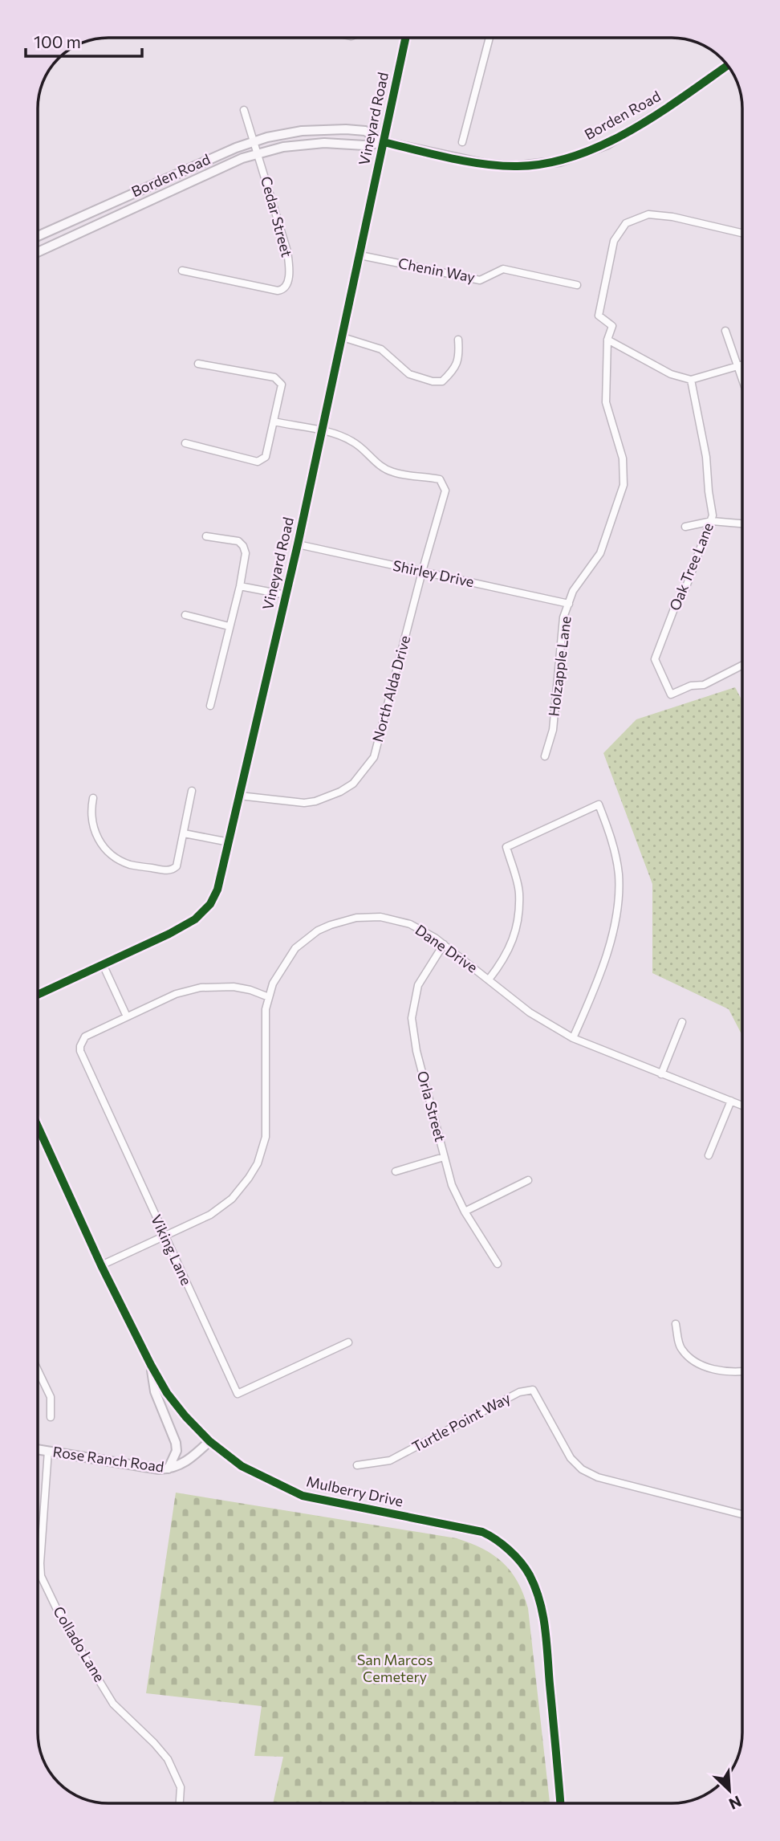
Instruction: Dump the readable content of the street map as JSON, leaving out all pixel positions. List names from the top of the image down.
{
  "streets": {
    "main road": [
      "Borden Road",
      "Vineyard Road",
      "Rose Ranch Road",
      "Mulberry Drive"
    ],
    "street": [
      "Cedar Street",
      "Chenin Way",
      "Oak Tree Lane",
      "Shirley Drive",
      "Holzapple Lane",
      "North Alda Drive",
      "Dane Drive",
      "Orla Street",
      "Viking Lane",
      "Turtle Point Way",
      "Collado Lane"
    ]
  },
  "crossings": [
    ["Borden Road", "Vineyard Road"],
    ["Borden Road", "Cedar Street"],
    ["Vineyard Road", "Chenin Way"],
    ["Vineyard Road", "Shirley Drive"],
    ["Vineyard Road", "North Alda Drive"],
    ["Shirley Drive", "Holzapple Lane"],
    ["Shirley Drive", "North Alda Drive"],
    ["Dane Drive", "Orla Street"],
    ["Dane Drive", "Viking Lane"],
    ["Dane Drive", "Mulberry Drive"],
    ["Rose Ranch Road", "Mulberry Drive"],
    ["Rose Ranch Road", "Collado Lane"]
  ],
  "parks": ["San Marcos Cemetery"],
  "scale_bar": "100 m",
  "north": "bottom right"
}
